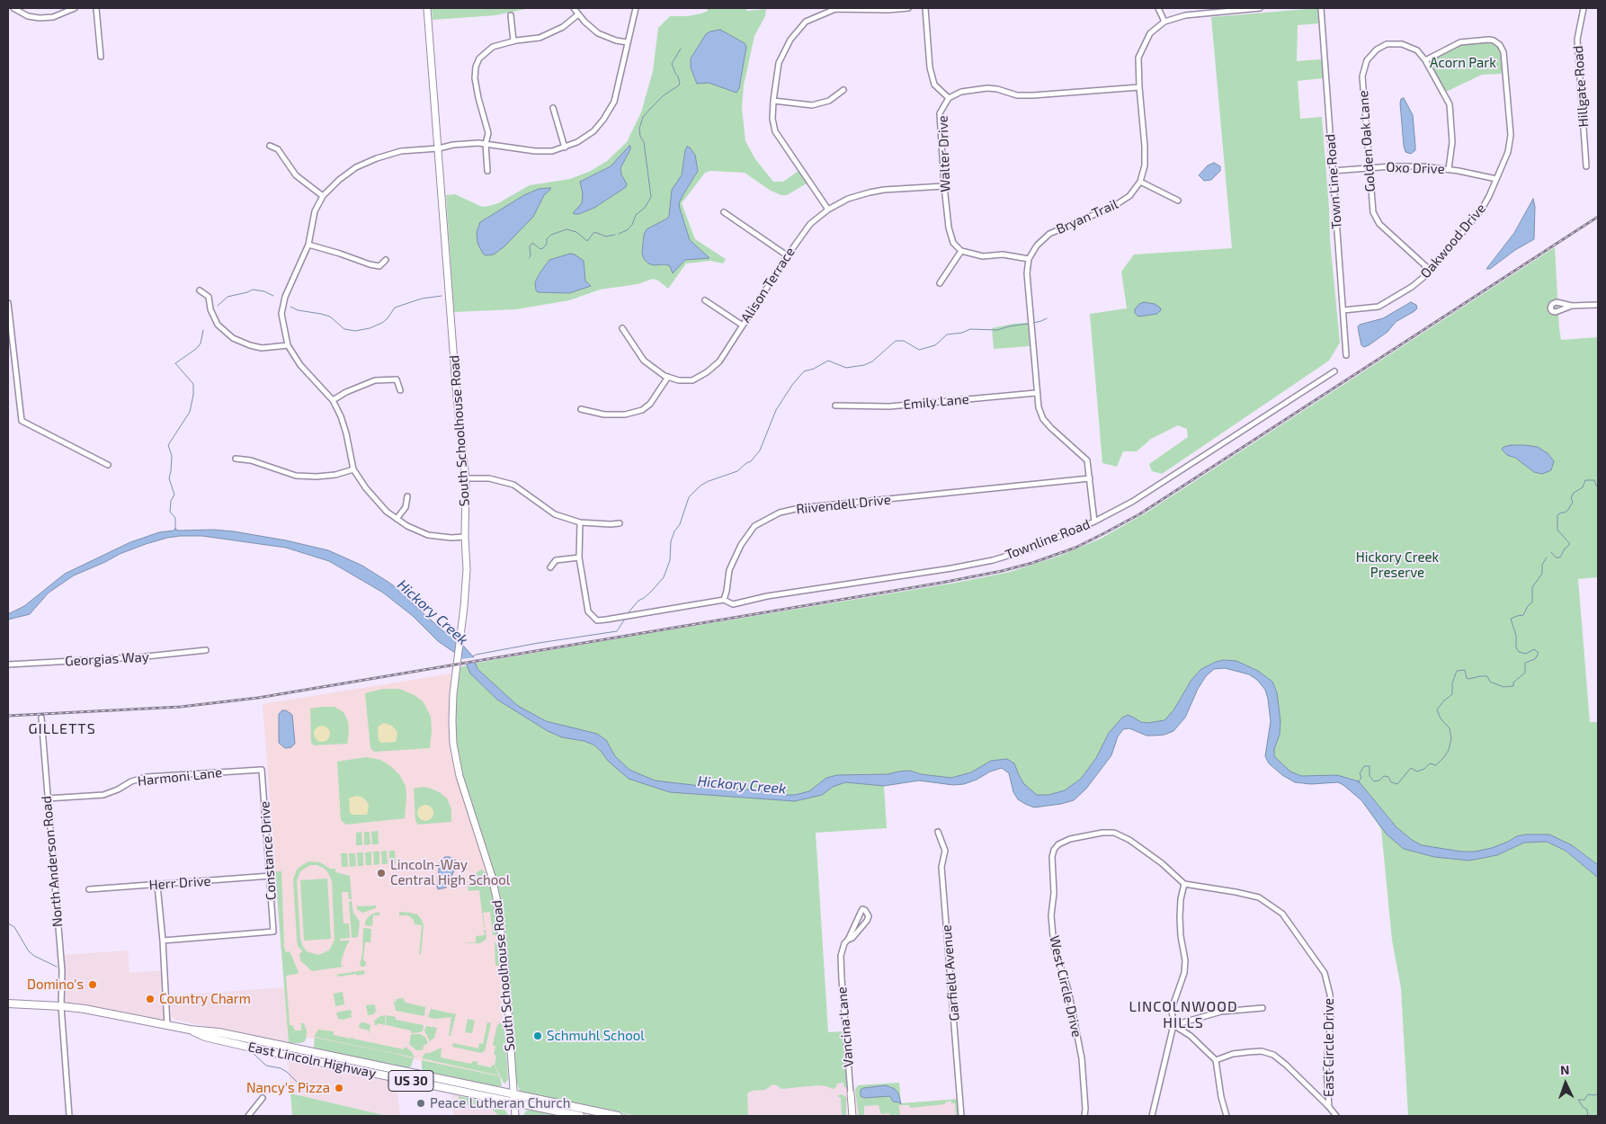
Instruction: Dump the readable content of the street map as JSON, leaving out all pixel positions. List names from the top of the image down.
{
  "streets": {
    "main road": ["East Lincoln Highway", "US 30"],
    "street": [
      "Hillgate Road",
      "Golden Oak Lane",
      "Walter Drive",
      "Oxo Drive",
      "Town Line Road",
      "Bryan Trail",
      "Oakwood Drive",
      "Alison Terrace",
      "Emily Lane",
      "South Schoolhouse Road",
      "Riivendell Drive",
      "Townline Road",
      "Georgias Way",
      "Harmoni Lane",
      "Constance Drive",
      "North Anderson Road",
      "Herr Drive",
      "Garfield Avenue",
      "West Circle Drive",
      "Vancina Lane",
      "East Circle Drive"
    ]
  },
  "crossings": [
    ["Golden Oak Lane", "Oxo Drive"],
    ["Golden Oak Lane", "Oakwood Drive"],
    ["Walter Drive", "Bryan Trail"],
    ["Walter Drive", "Alison Terrace"],
    ["Oxo Drive", "Town Line Road"],
    ["Oxo Drive", "Oakwood Drive"],
    ["Town Line Road", "Oakwood Drive"],
    ["South Schoolhouse Road", "East Lincoln Highway"],
    ["South Schoolhouse Road", "US 30"],
    ["Riivendell Drive", "Townline Road"],
    ["Harmoni Lane", "Constance Drive"],
    ["Harmoni Lane", "North Anderson Road"],
    ["Constance Drive", "Herr Drive"],
    ["North Anderson Road", "East Lincoln Highway"],
    ["West Circle Drive", "East Circle Drive"],
    ["East Lincoln Highway", "US 30"]
  ],
  "districts": ["GILLETTS", "LINCOLNWOOD HILLS"],
  "water": ["Hickory Creek"],
  "parks": ["Acorn Park", "Hickory Creek Preserve"],
  "places": [
    "Lincoln-Way Central High School",
    "Domino's",
    "Country Charm",
    "Schmuhl School",
    "Nancy's Pizza",
    "Peace Lutheran Church"
  ],
  "north": "top"
}
